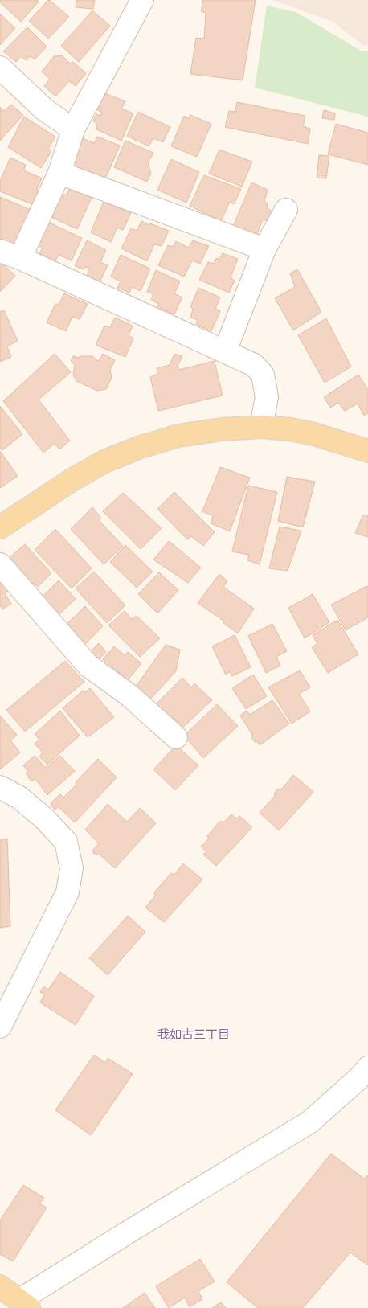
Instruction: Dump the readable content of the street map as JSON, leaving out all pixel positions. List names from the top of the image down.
{
  "districts": ["我如古三丁目"]
}
